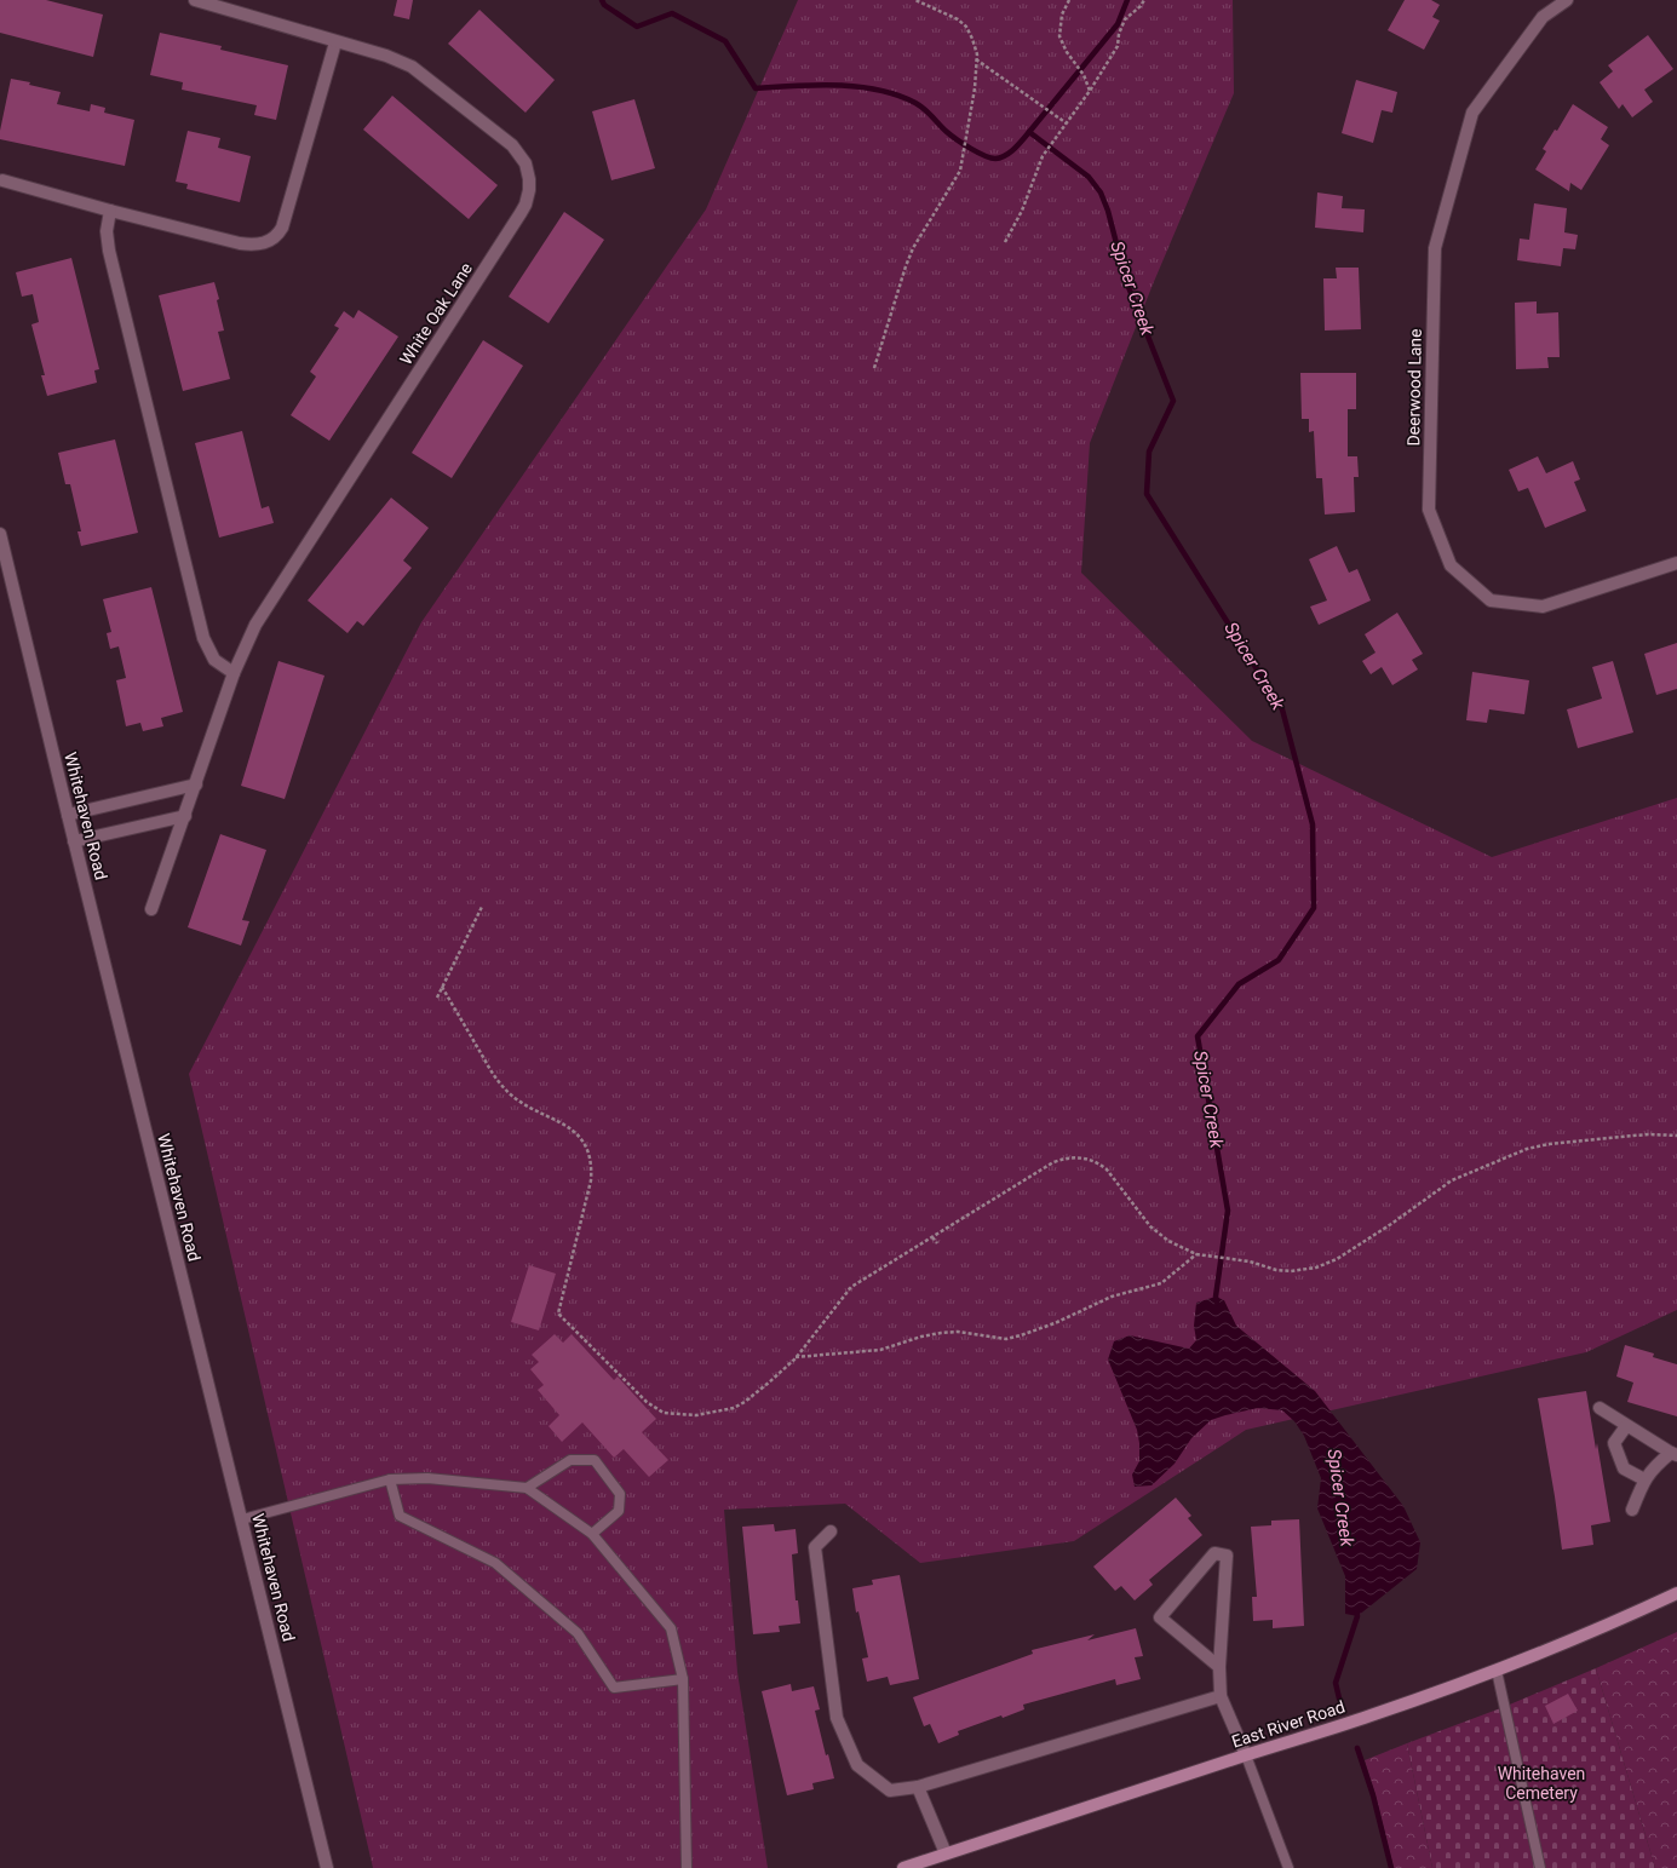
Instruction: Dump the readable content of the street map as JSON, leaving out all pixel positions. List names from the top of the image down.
{
  "streets": {
    "main road": ["East River Road"],
    "street": ["White Oak Lane", "Deerwood Lane", "Whitehaven Road"]
  },
  "water": ["Spicer Creek"],
  "parks": ["Whitehaven Cemetery"]
}
